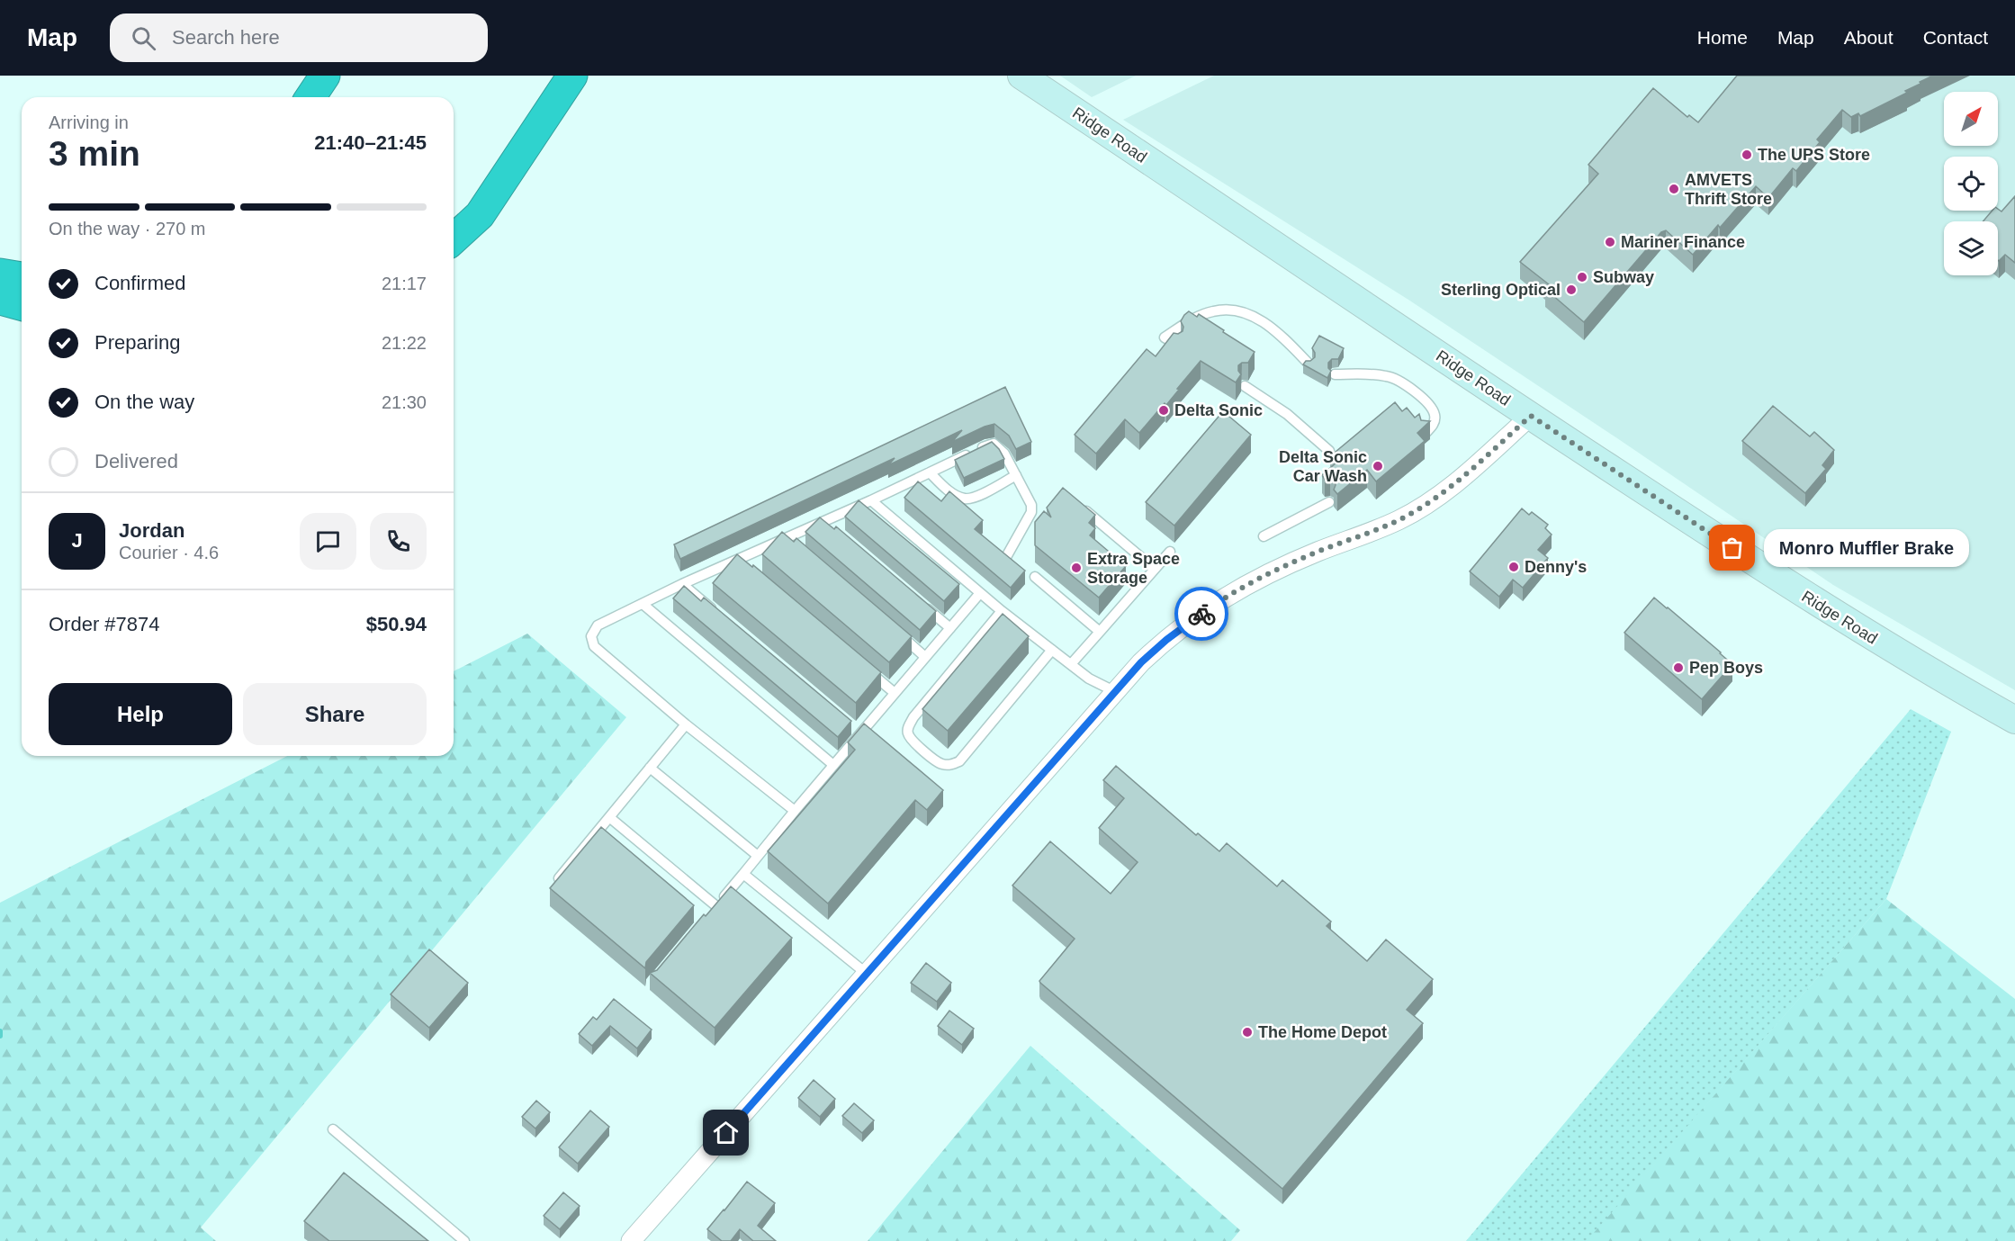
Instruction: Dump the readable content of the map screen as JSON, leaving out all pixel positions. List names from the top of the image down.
{
  "streets": {
    "street": ["Ridge Road"]
  },
  "places": [
    "The UPS Store",
    "AMVETS Thrift Store",
    "Mariner Finance",
    "Subway",
    "Sterling Optical",
    "Delta Sonic",
    "Delta Sonic Car Wash",
    "Monro Muffler Brake",
    "Denny's",
    "Extra Space Storage",
    "Pep Boys",
    "The Home Depot"
  ],
  "north": "top right",
  "page": {
    "header": "Map",
    "search": "Search here",
    "nav": [
      "Home",
      "Map",
      "About",
      "Contact"
    ],
    "heading": ["3 min", "Arriving in", "21:40–21:45"],
    "panel": [
      "Jordan",
      "Courier · 4.6",
      "Order #7874",
      "$50.94"
    ],
    "bar": "On the way · 270 m",
    "list": [
      ["Confirmed", "21:17"],
      ["Preparing", "21:22"],
      ["On the way", "21:30"],
      "Delivered"
    ],
    "round": "J",
    "bubble": "Monro Muffler Brake",
    "buttons": ["Help", "Share"]
  }
}
